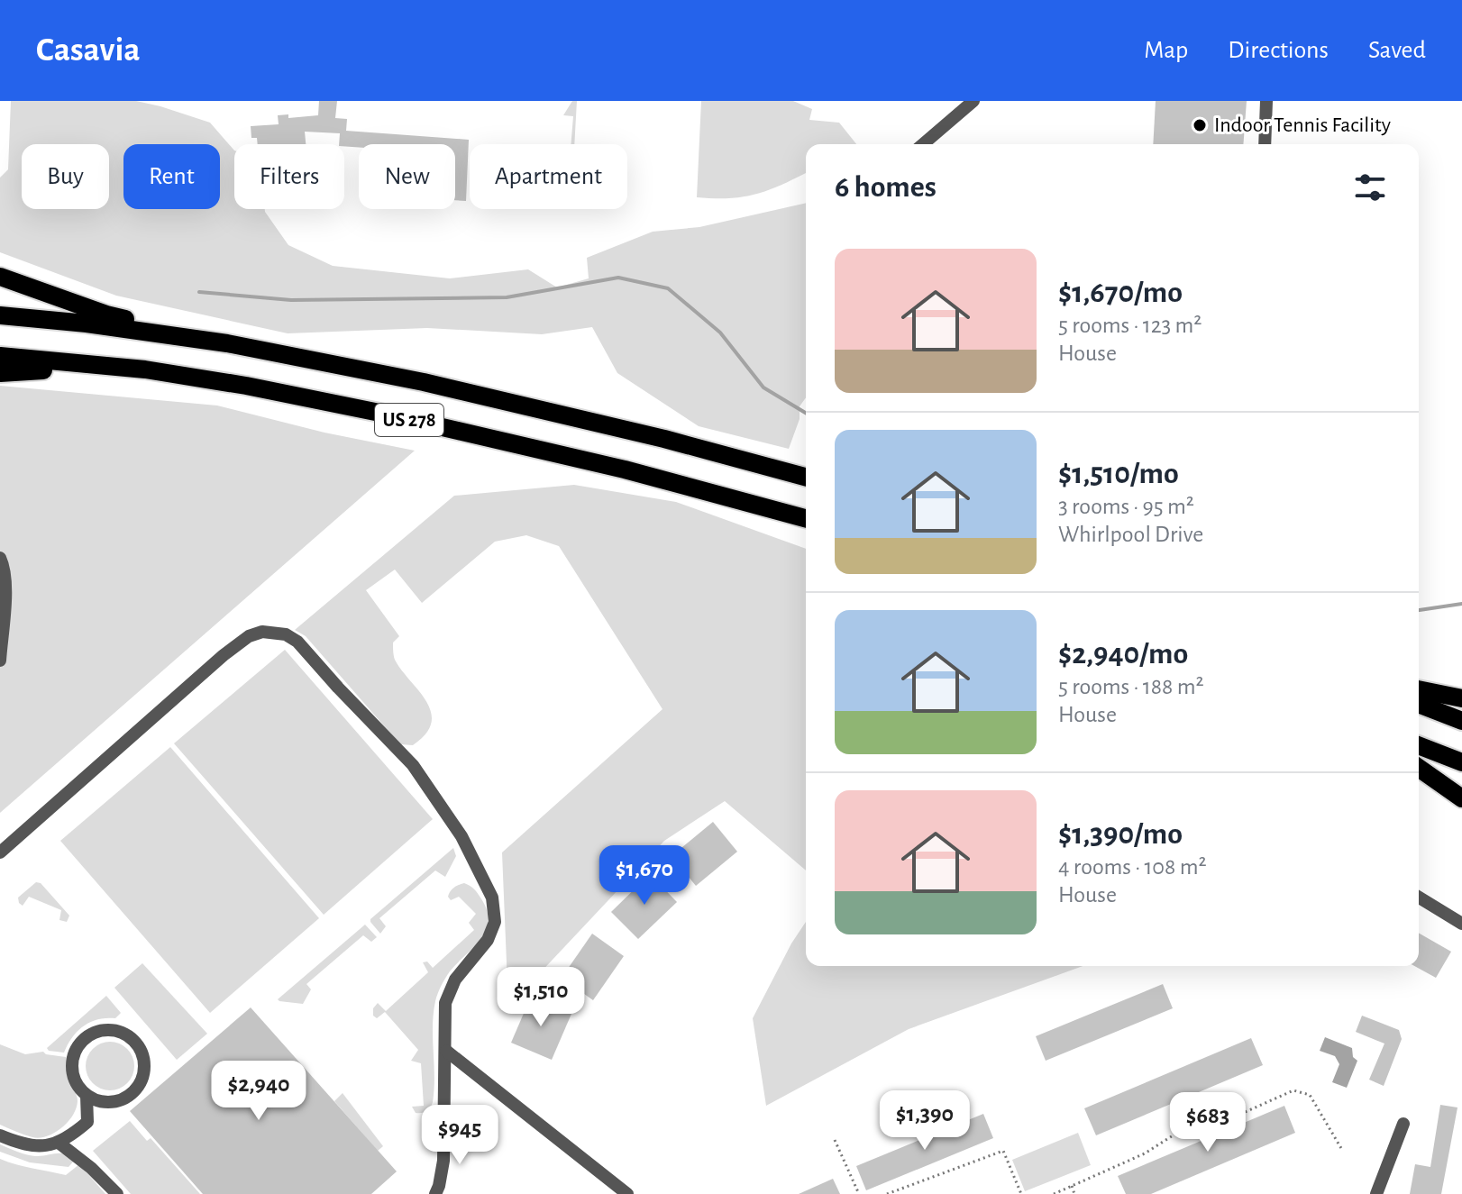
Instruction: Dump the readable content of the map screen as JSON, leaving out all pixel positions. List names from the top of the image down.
{
  "streets": {
    "highway": ["US 278"]
  },
  "places": ["Indoor Tennis Facility"],
  "page": {
    "header": "Casavia",
    "nav": ["Map", "Directions", "Saved"],
    "chip": [
      "Buy",
      "Rent",
      "Filters",
      "New",
      "Apartment"
    ],
    "heading": "6 homes",
    "list": [
      {
        "name": "$1,670/mo",
        "note": "5 rooms · 123 m² · House"
      },
      {
        "name": "$1,510/mo",
        "note": "3 rooms · 95 m² · Whirlpool Drive"
      },
      {
        "name": "$2,940/mo",
        "note": "5 rooms · 188 m² · House"
      },
      {
        "name": "$1,390/mo",
        "note": "4 rooms · 108 m² · House"
      }
    ],
    "price": [
      "$1,670",
      "$1,510",
      "$2,940",
      "$1,390",
      "$683",
      "$945"
    ]
  }
}
